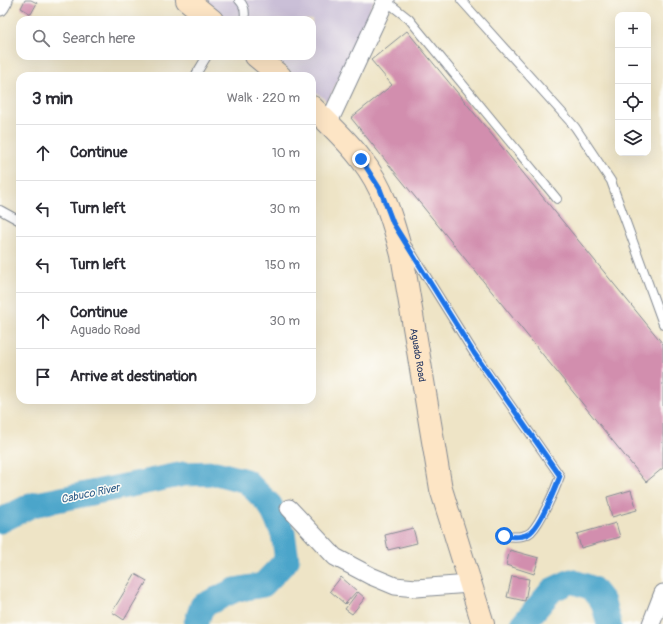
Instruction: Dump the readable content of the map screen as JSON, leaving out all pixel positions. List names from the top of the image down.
{
  "streets": {
    "street": ["Aguado Road"]
  },
  "water": ["Cabuco River"],
  "page": {
    "map_buttons": ["+", "−"],
    "search": "Search here",
    "heading": ["3 min", "Walk · 220 m"],
    "list": [
      ["Continue", "10 m"],
      ["Turn left", "30 m"],
      ["Turn left", "150 m"],
      ["Continue", "Aguado Road", "30 m"],
      "Arrive at destination"
    ]
  }
}
